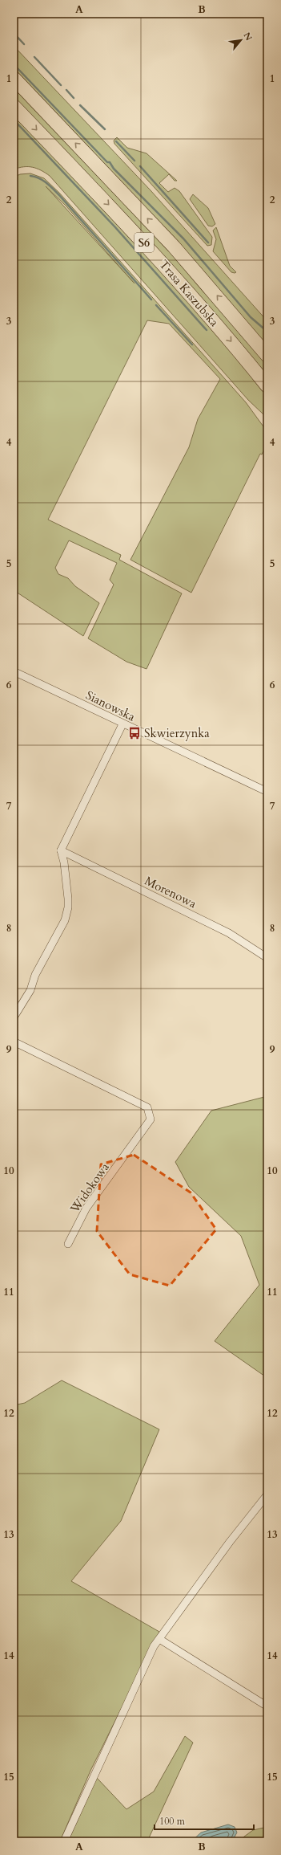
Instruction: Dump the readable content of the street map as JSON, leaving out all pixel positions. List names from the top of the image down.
{
  "streets": {
    "highway": ["S6", "Trasa Kaszubska"],
    "street": ["Sianowska", "Morenowa", "Widokowa"]
  },
  "places": {
    "bus stop": ["Skwierzynka"]
  },
  "scale_bar": "100 m",
  "north": "top right",
  "grid": {
    "columns": ["A", "B"],
    "rows": [
      "1",
      "2",
      "3",
      "4",
      "5",
      "6",
      "7",
      "8",
      "9",
      "10",
      "11",
      "12",
      "13",
      "14",
      "15"
    ]
  }
}
